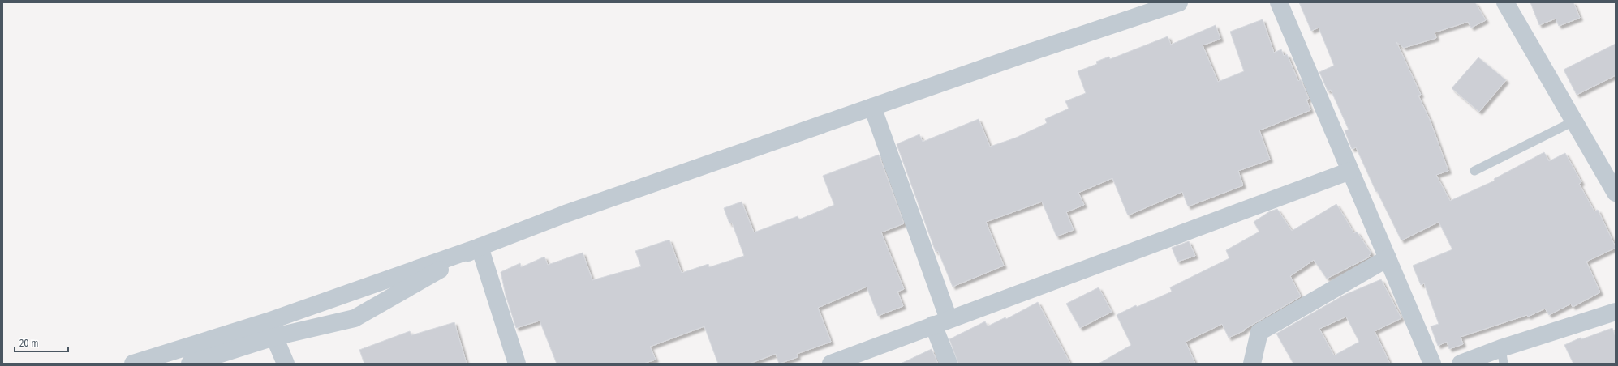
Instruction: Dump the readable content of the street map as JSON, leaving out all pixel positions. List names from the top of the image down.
{
  "scale_bar": "20 m"
}
